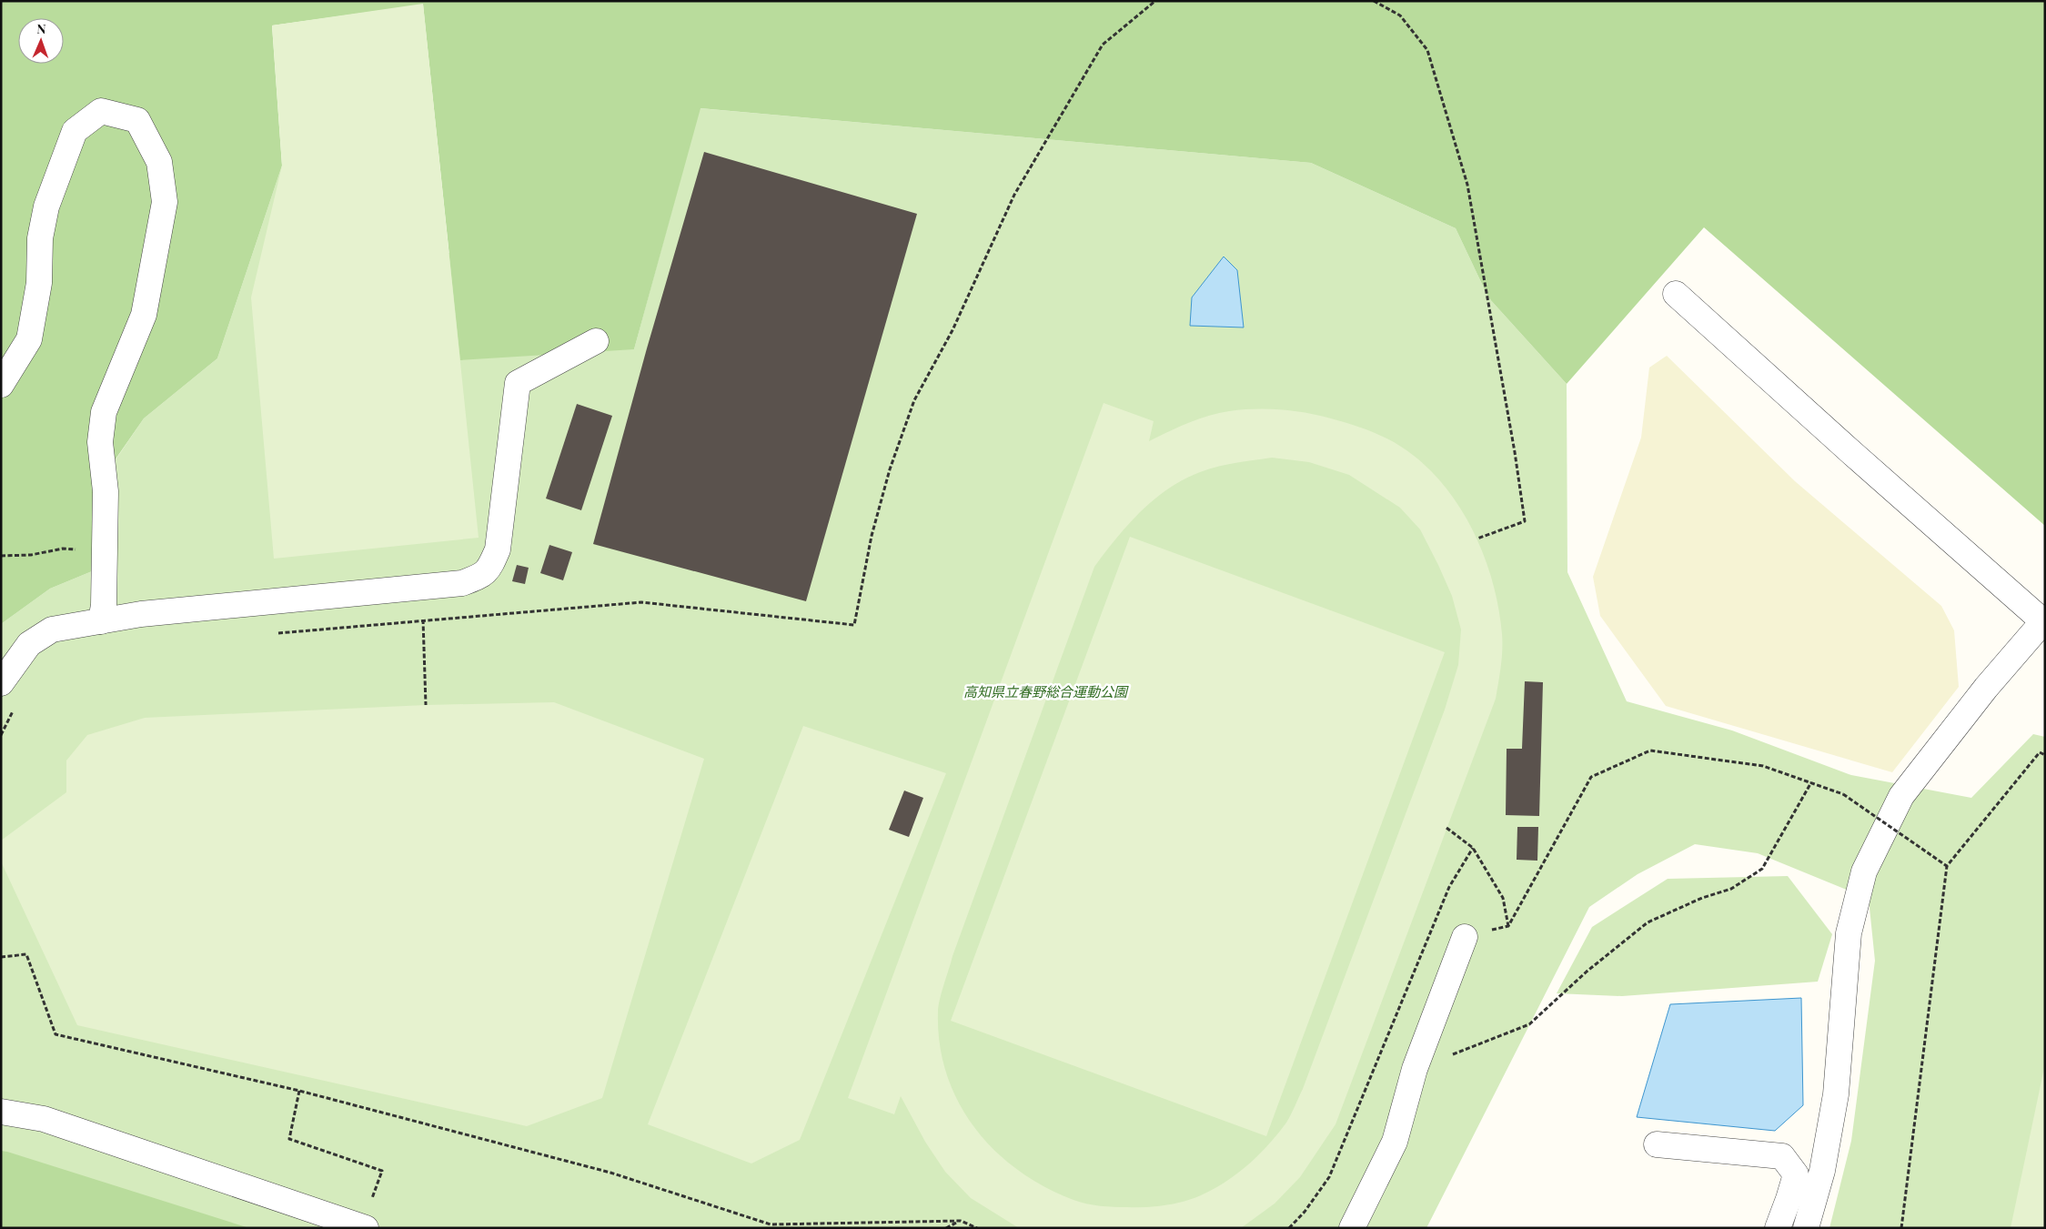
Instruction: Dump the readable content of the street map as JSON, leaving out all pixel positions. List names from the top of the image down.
{
  "parks": ["高知県立春野総合運動公園"],
  "north": "top"
}
